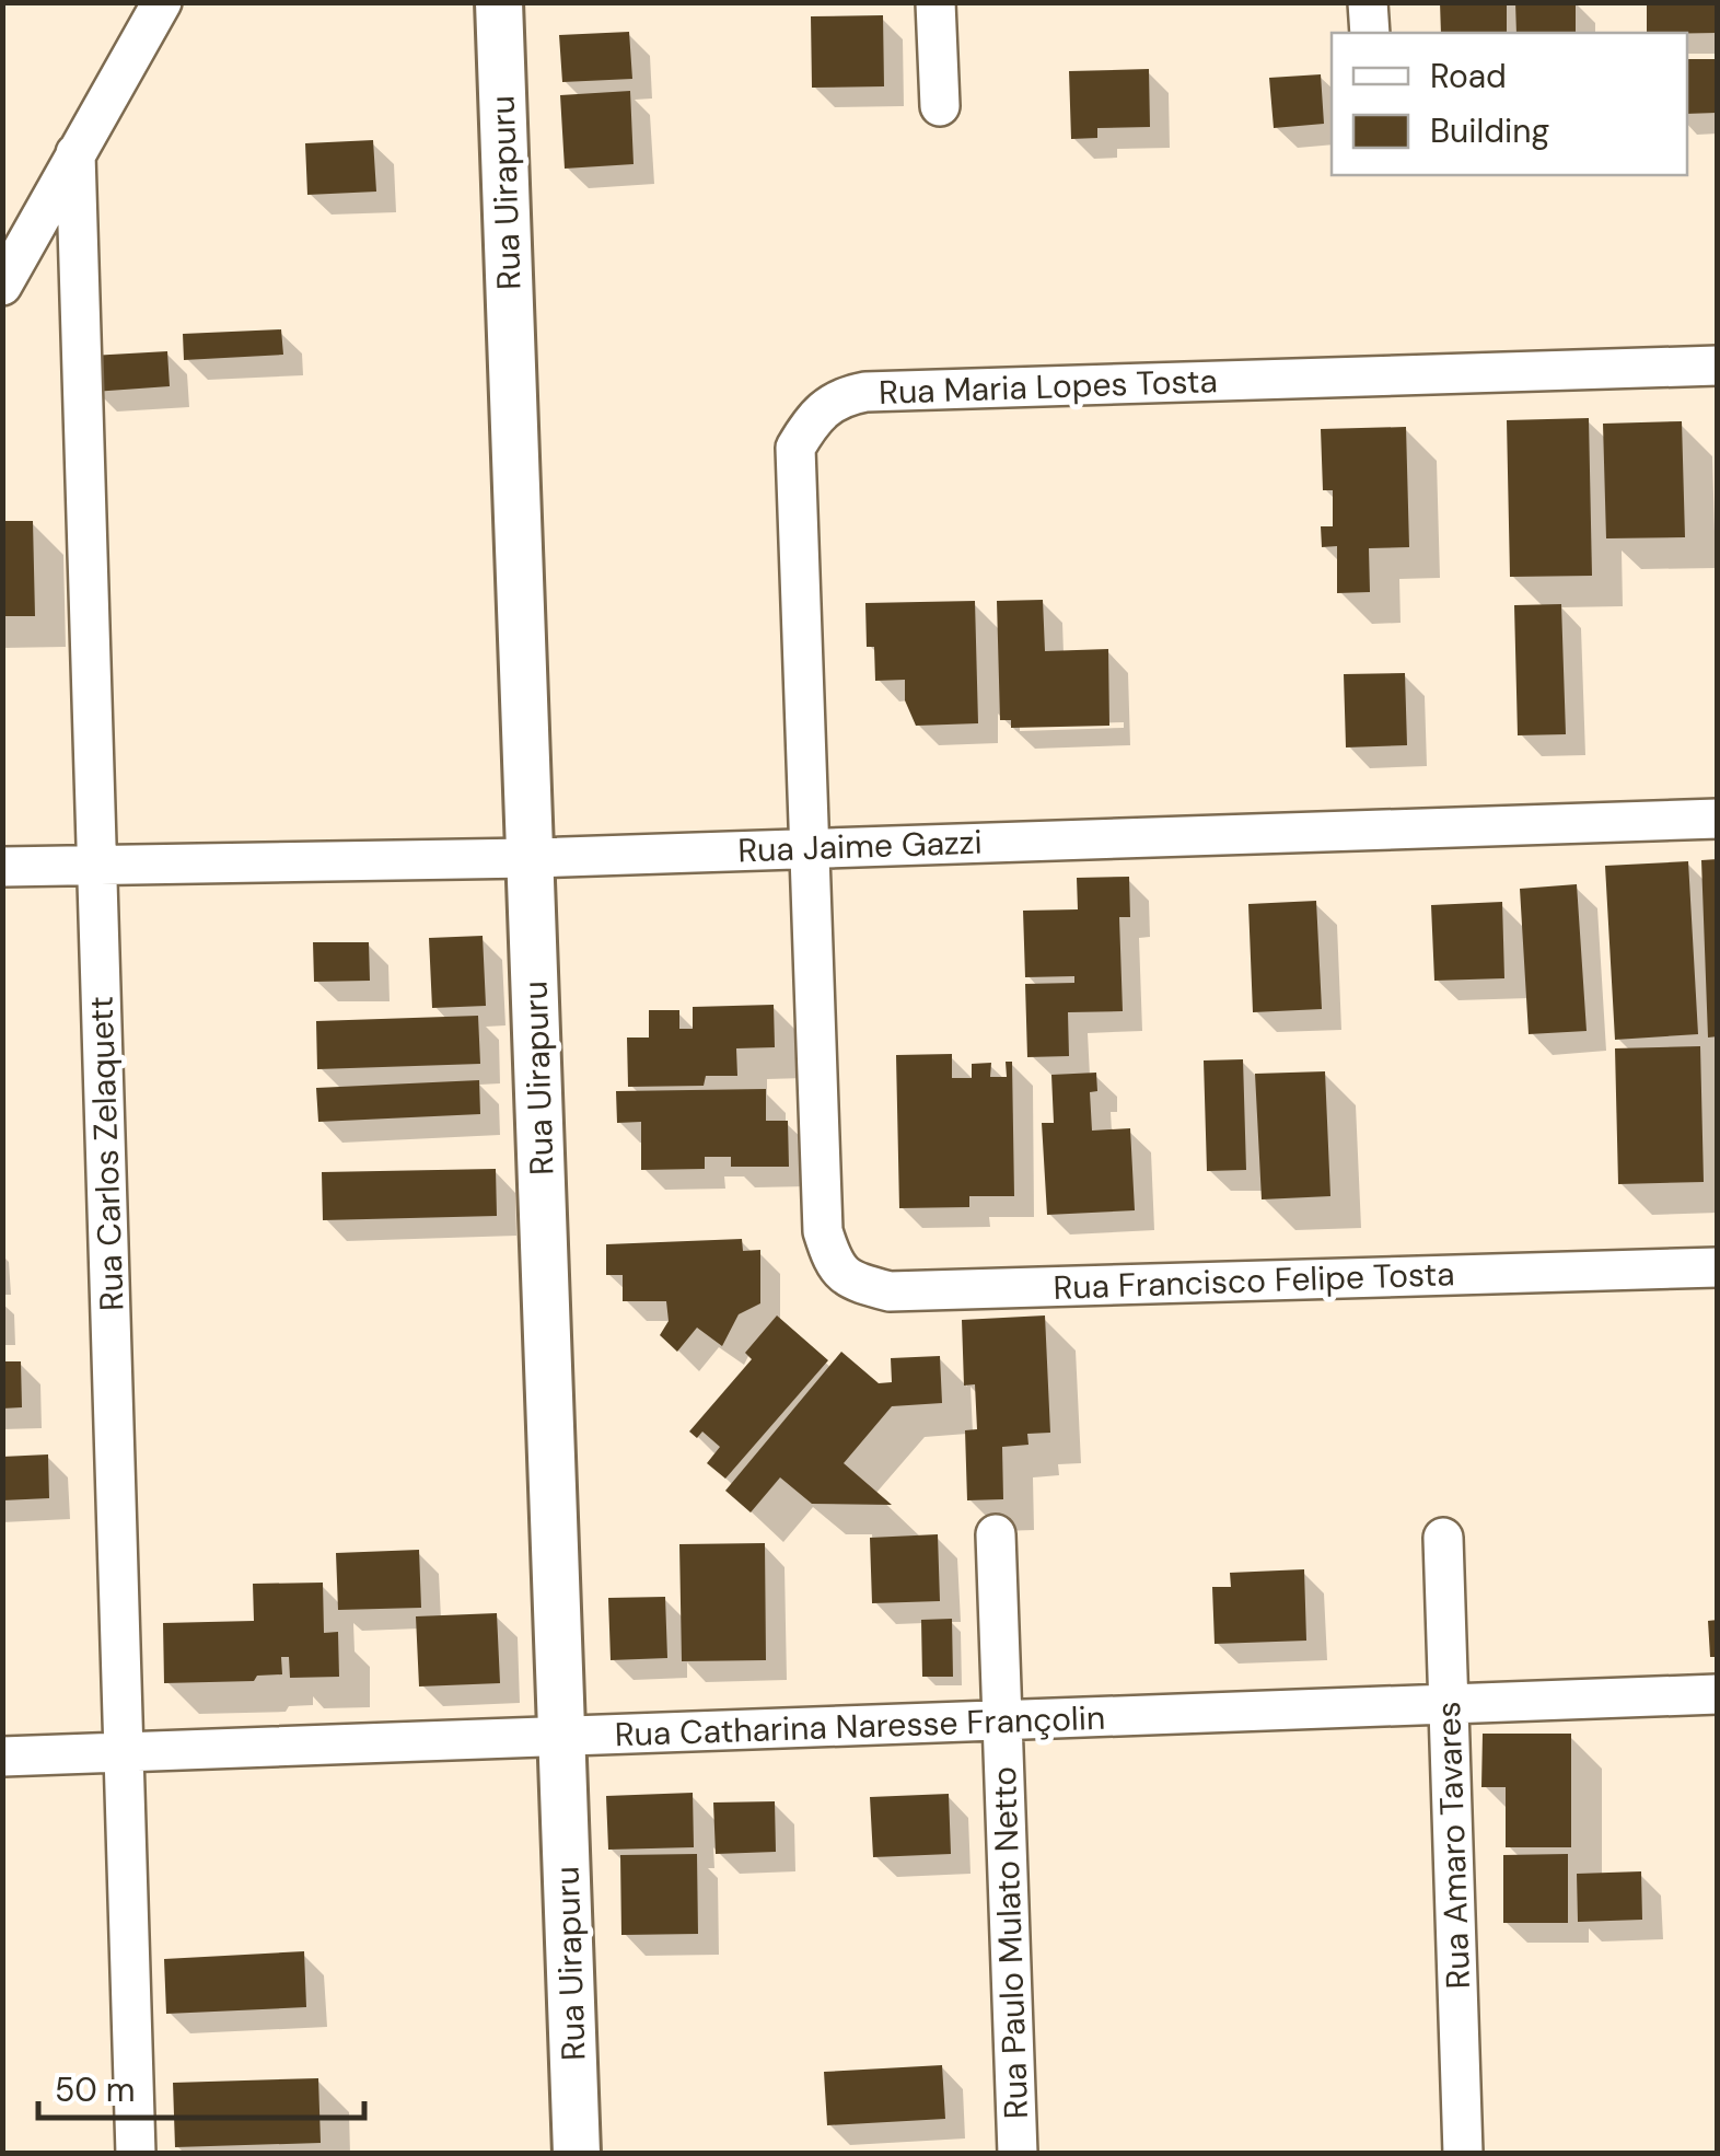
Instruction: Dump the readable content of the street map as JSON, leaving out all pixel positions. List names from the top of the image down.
{
  "streets": {
    "street": [
      "Rua Uirapuru",
      "Rua Maria Lopes Tosta",
      "Rua Jaime Gazzi",
      "Rua Carlos Zelaquett",
      "Rua Francisco Felipe Tosta",
      "Rua Catharina Naresse Françolin",
      "Rua Amaro Tavares",
      "Rua Paulo Mulato Netto"
    ]
  },
  "crossings": [
    ["Rua Uirapuru", "Rua Jaime Gazzi"],
    ["Rua Uirapuru", "Rua Catharina Naresse Françolin"],
    ["Rua Maria Lopes Tosta", "Rua Jaime Gazzi"],
    ["Rua Maria Lopes Tosta", "Rua Francisco Felipe Tosta"],
    ["Rua Jaime Gazzi", "Rua Carlos Zelaquett"],
    ["Rua Carlos Zelaquett", "Rua Catharina Naresse Françolin"],
    ["Rua Catharina Naresse Françolin", "Rua Amaro Tavares"],
    ["Rua Catharina Naresse Françolin", "Rua Paulo Mulato Netto"]
  ],
  "legend": ["Road", "Building"],
  "scale_bar": "50 m"
}
